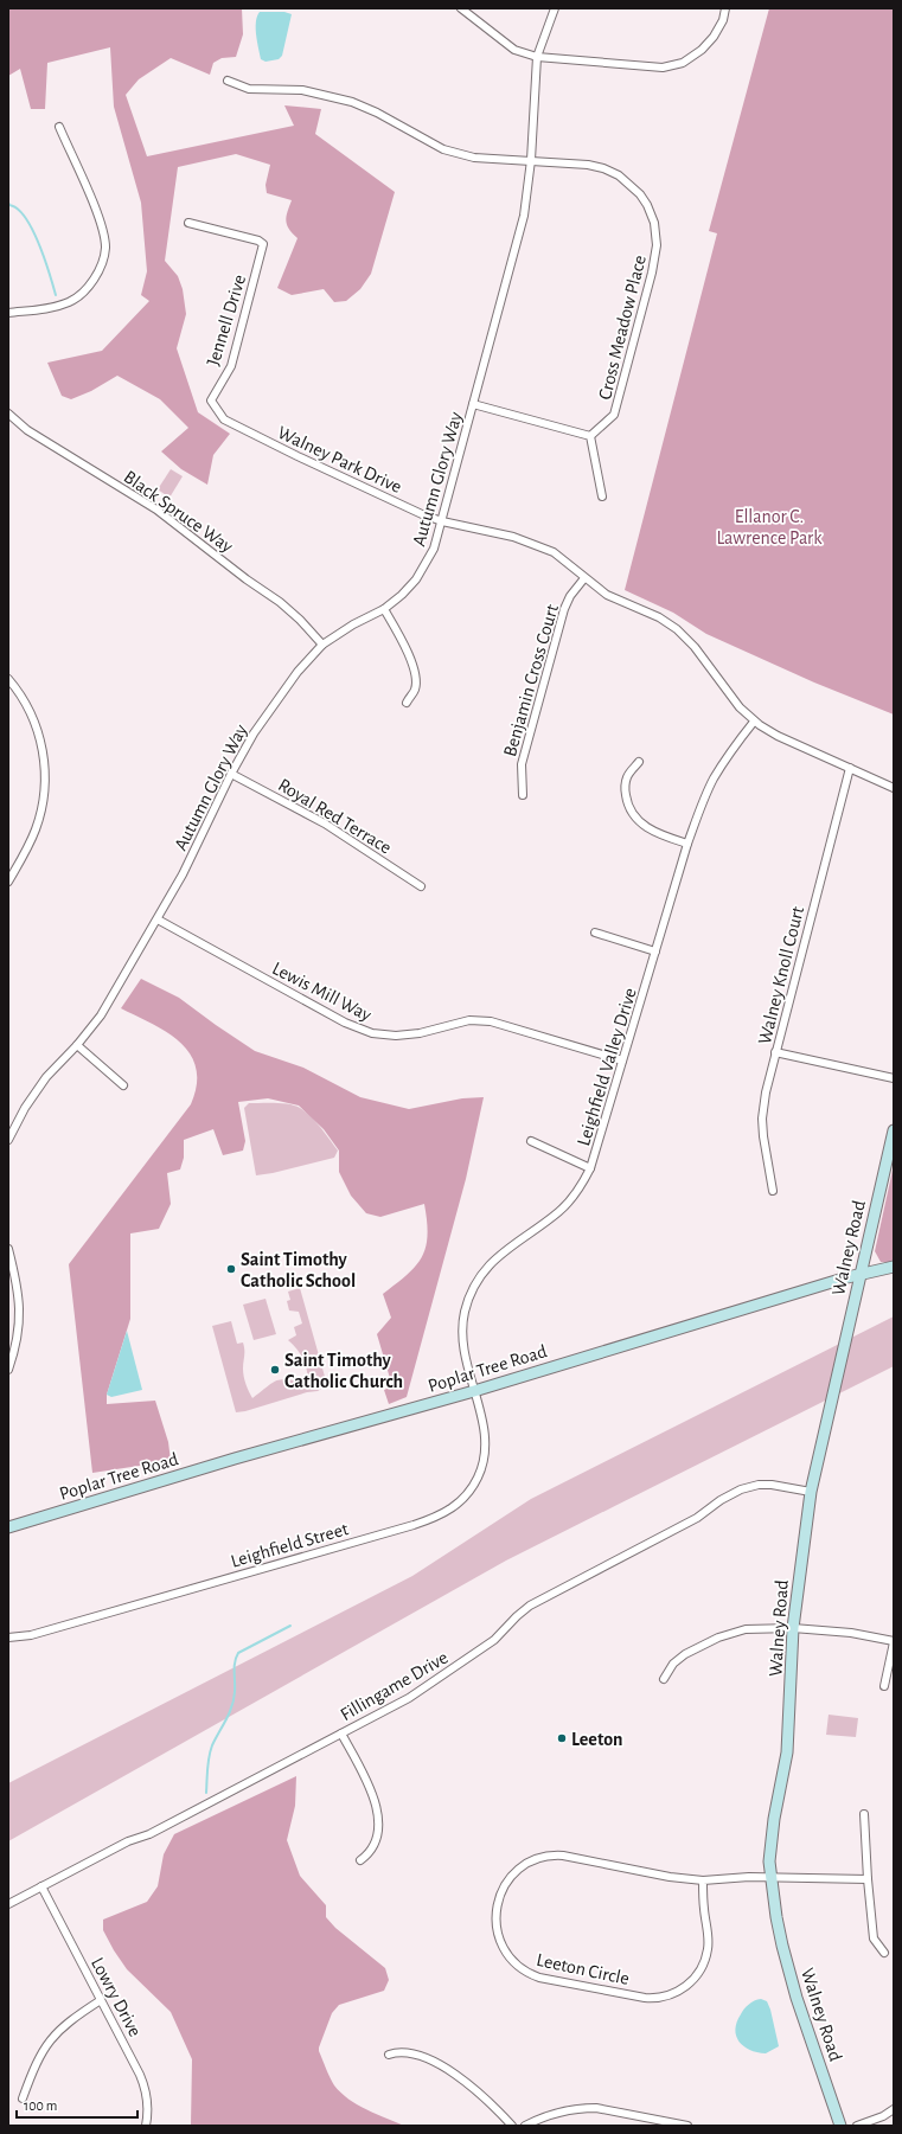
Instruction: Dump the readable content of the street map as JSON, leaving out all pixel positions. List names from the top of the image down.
{
  "streets": {
    "main road": ["Walney Road", "Poplar Tree Road"],
    "street": [
      "Jennell Drive",
      "Cross Meadow Place",
      "Walney Park Drive",
      "Autumn Glory Way",
      "Black Spruce Way",
      "Benjamin Cross Court",
      "Royal Red Terrace",
      "Walney Knoll Court",
      "Lewis Mill Way",
      "Leighfield Valley Drive",
      "Leighfield Street",
      "Fillingame Drive",
      "Leeton Circle",
      "Lowry Drive"
    ]
  },
  "crossings": [
    ["Jennell Drive", "Walney Park Drive"],
    ["Cross Meadow Place", "Autumn Glory Way"],
    ["Walney Park Drive", "Autumn Glory Way"],
    ["Walney Park Drive", "Benjamin Cross Court"],
    ["Walney Park Drive", "Walney Knoll Court"],
    ["Walney Park Drive", "Leighfield Valley Drive"],
    ["Autumn Glory Way", "Black Spruce Way"],
    ["Autumn Glory Way", "Royal Red Terrace"],
    ["Autumn Glory Way", "Lewis Mill Way"],
    ["Lewis Mill Way", "Leighfield Valley Drive"],
    ["Leighfield Valley Drive", "Poplar Tree Road"],
    ["Leighfield Valley Drive", "Leighfield Street"],
    ["Walney Road", "Poplar Tree Road"],
    ["Walney Road", "Fillingame Drive"],
    ["Walney Road", "Leeton Circle"],
    ["Poplar Tree Road", "Leighfield Street"],
    ["Fillingame Drive", "Lowry Drive"]
  ],
  "parks": ["Ellanor C. Lawrence Park"],
  "places": ["Saint Timothy Catholic School", "Saint Timothy Catholic Church", "Leeton"],
  "scale_bar": "100 m"
}
